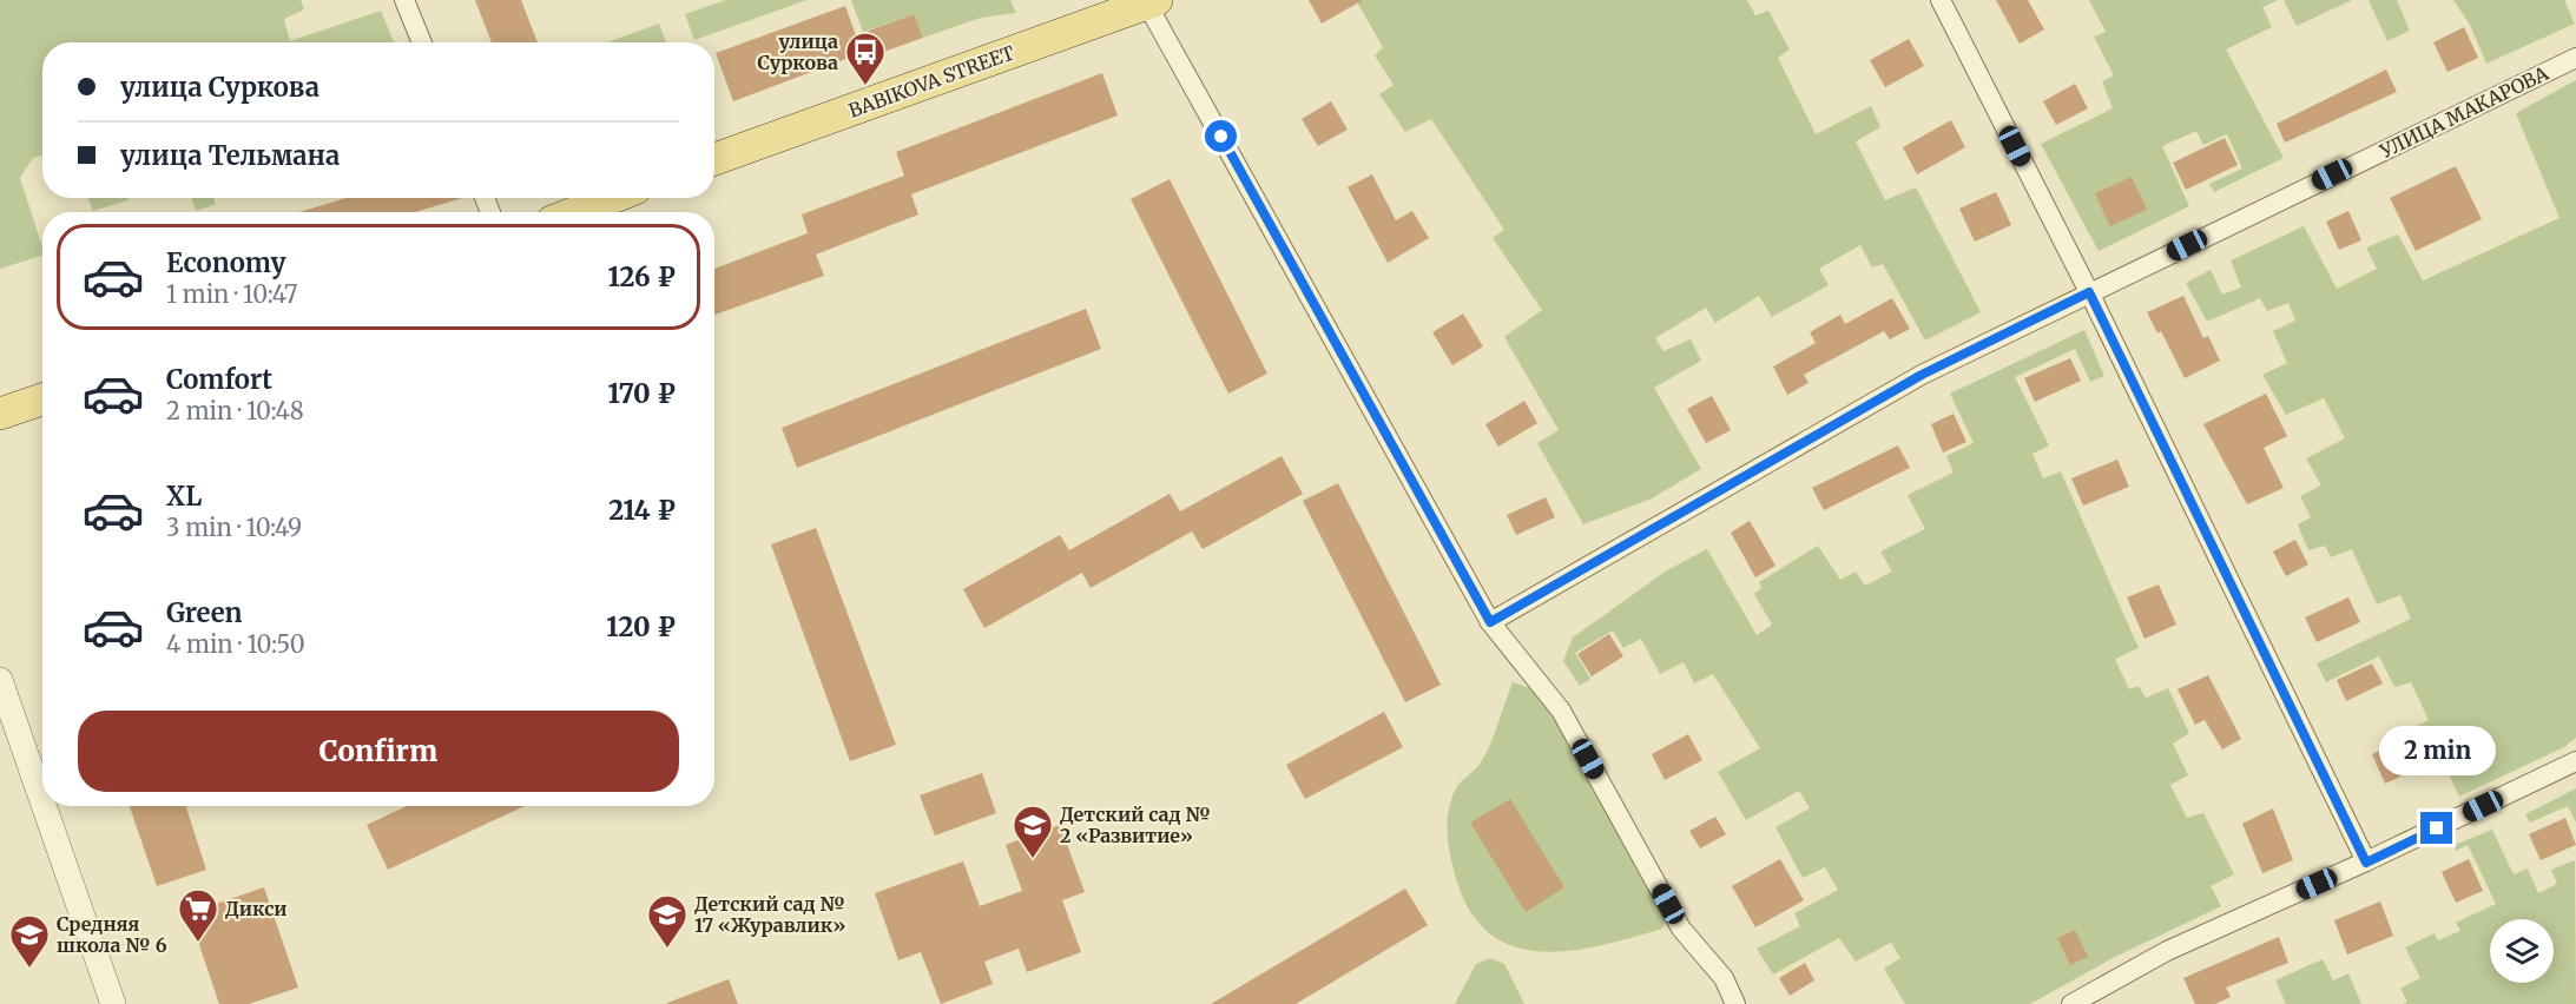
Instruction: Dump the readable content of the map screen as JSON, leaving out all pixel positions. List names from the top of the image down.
{
  "streets": {
    "main road": ["BABIKOVA STREET"],
    "street": ["УЛИЦА МАКАРОВА"]
  },
  "places": {
    "bus stop": ["улица Суркова"],
    "school or university": ["Детский сад № 2 «Развитие»", "Детский сад № 17 «Журавлик»", "Средняя школа № 6"],
    "supermarket": ["Дикси"]
  },
  "page": {
    "banner": ["улица Суркова", "улица Тельмана"],
    "list": [
      {
        "name": "Economy",
        "note": "1 min · 10:47",
        "value": "126 ₽"
      },
      {
        "name": "Comfort",
        "note": "2 min · 10:48",
        "value": "170 ₽"
      },
      {
        "name": "XL",
        "note": "3 min · 10:49",
        "value": "214 ₽"
      },
      {
        "name": "Green",
        "note": "4 min · 10:50",
        "value": "120 ₽"
      }
    ],
    "buttons": "Confirm",
    "bubble": "2 min"
  }
}
